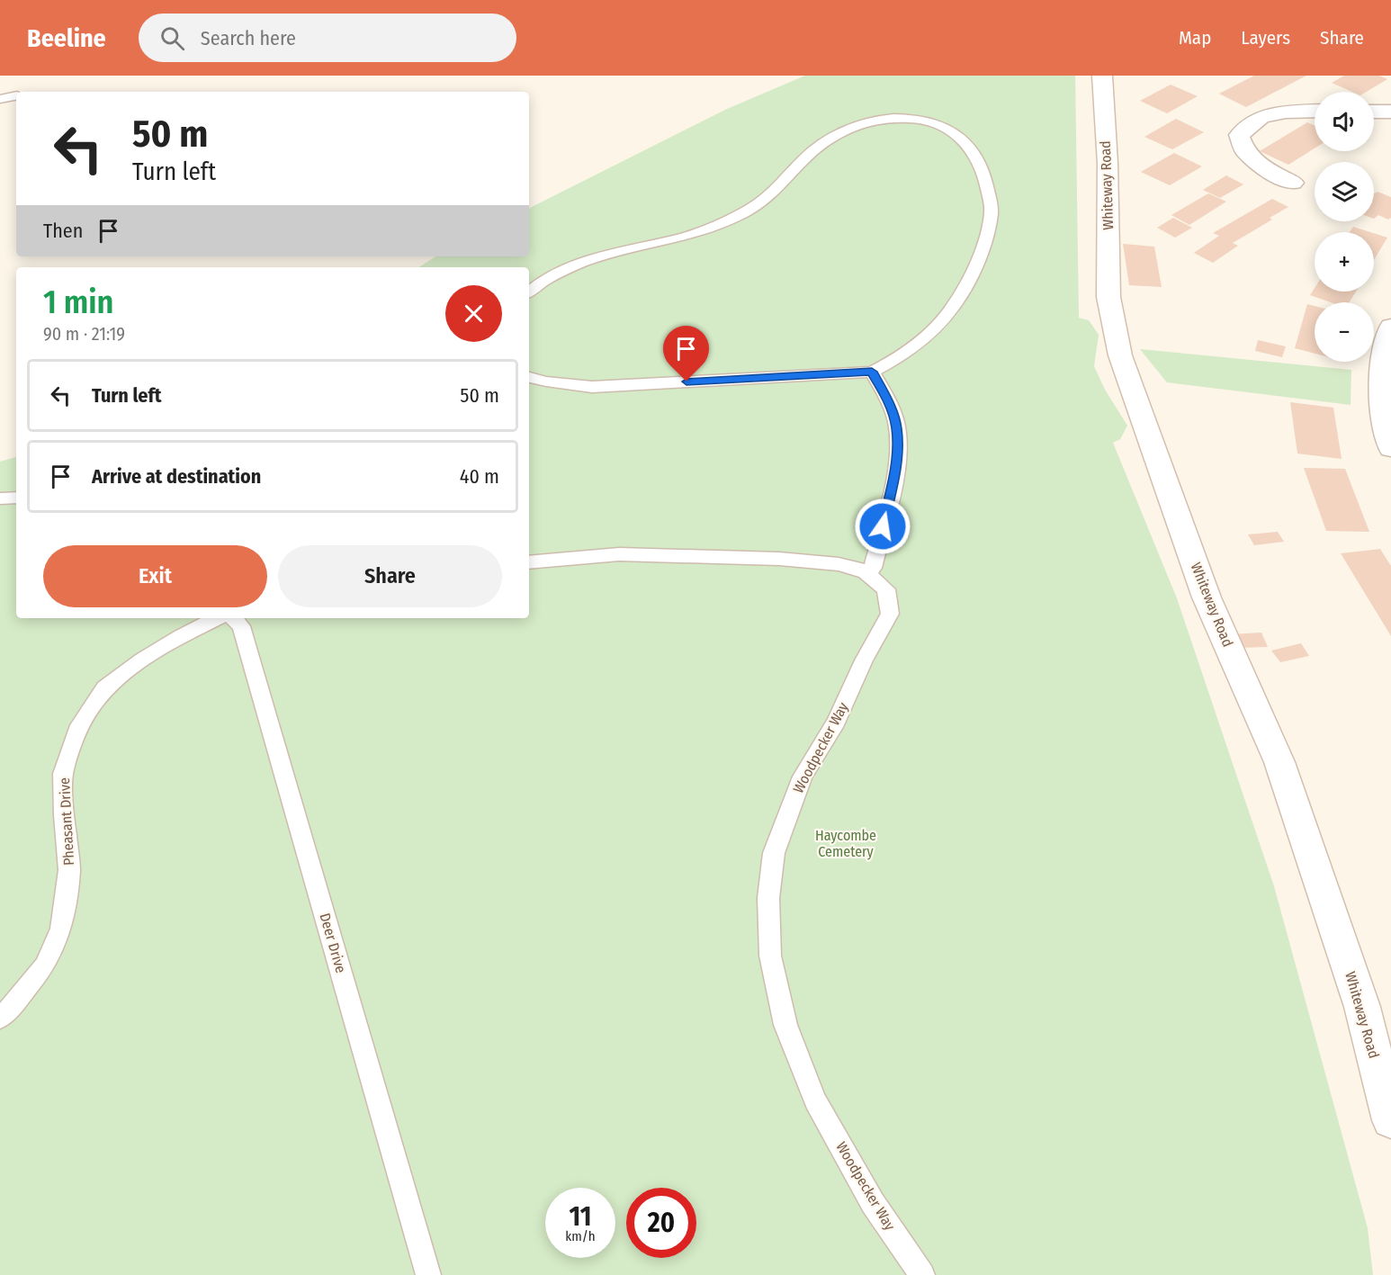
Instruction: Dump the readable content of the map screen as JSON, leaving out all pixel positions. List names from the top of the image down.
{
  "streets": {
    "street": ["Whiteway Road"],
    "lane": ["Woodpecker Way", "Pheasant Drive", "Deer Drive"]
  },
  "parks": ["Haycombe Cemetery"],
  "page": {
    "header": "Beeline",
    "search": "Search here",
    "nav": ["Map", "Layers", "Share"],
    "map_buttons": ["+", "−"],
    "turn": ["50 m", "Turn left"],
    "then": "Then",
    "heading": ["1 min", "90 m · 21:19"],
    "list": [
      {
        "name": "Turn left",
        "value": "50 m"
      },
      {
        "name": "Arrive at destination",
        "value": "40 m"
      }
    ],
    "buttons": ["Exit", "Share"],
    "speed": "11 km/h",
    "limit": "20"
  }
}
